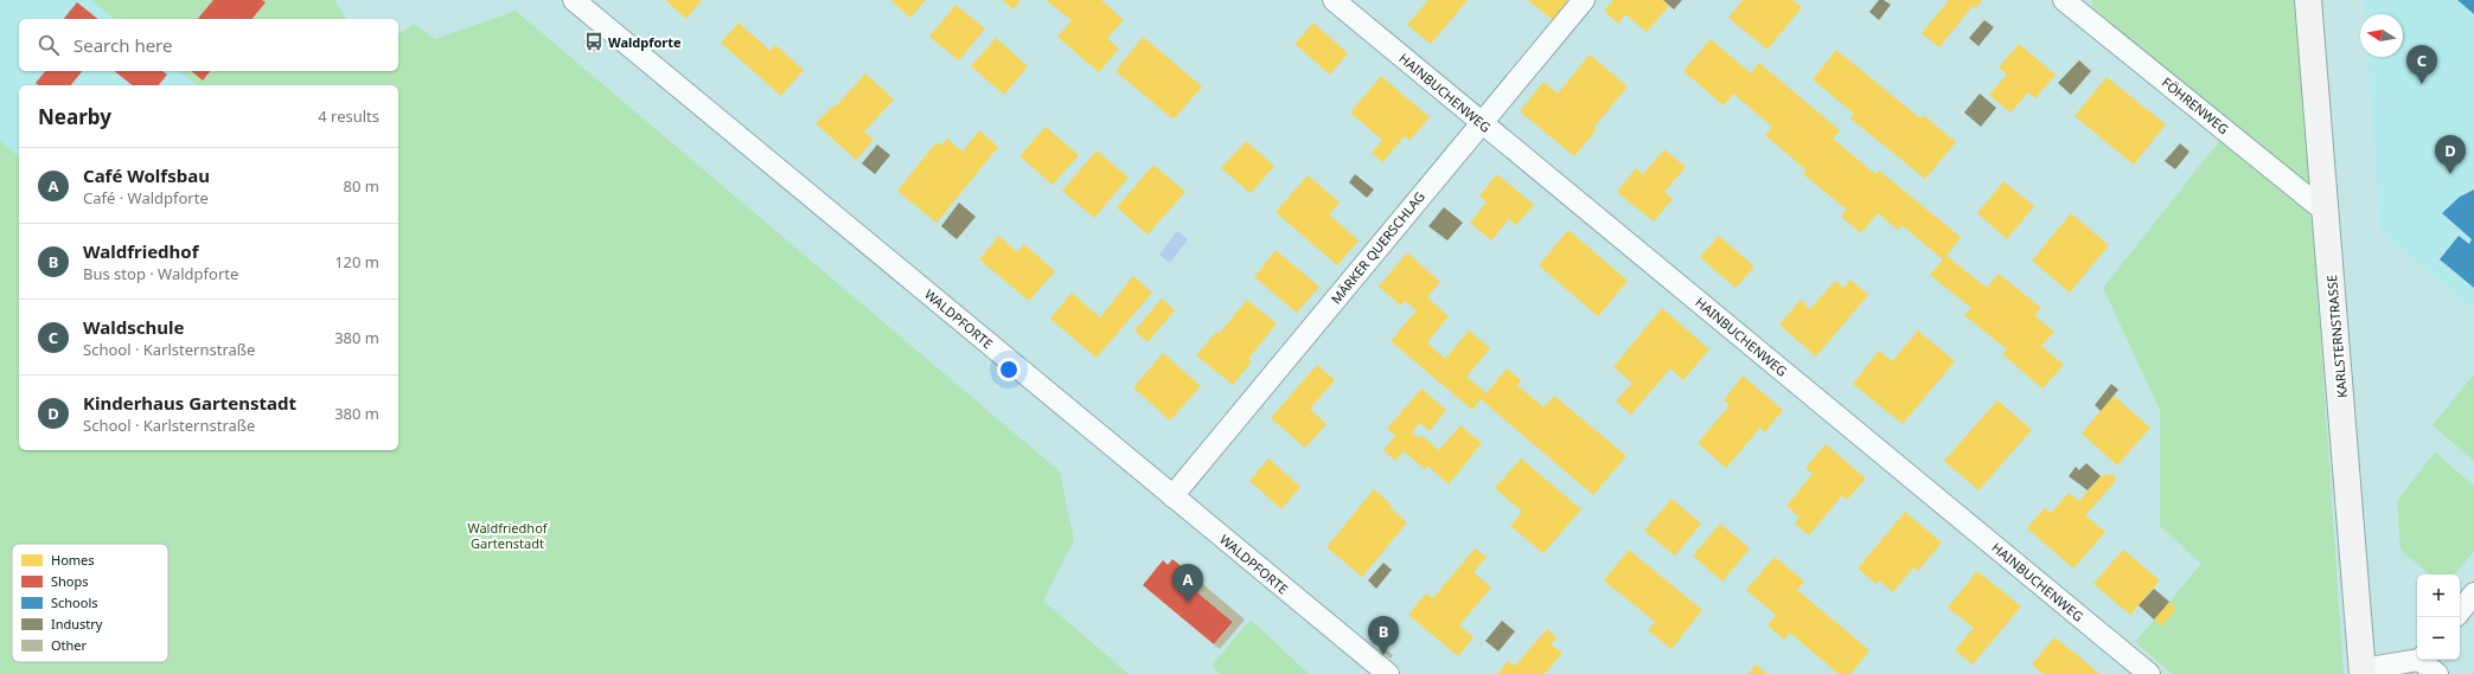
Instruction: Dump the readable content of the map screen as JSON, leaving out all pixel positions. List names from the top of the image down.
{
  "streets": {
    "street": [
      "HAINBUCHENWEG",
      "FÖHRENWEG",
      "MÄRKER QUERSCHLAG",
      "WALDPFORTE",
      "KARLSTERNSTRASSE"
    ]
  },
  "crossings": [
    ["HAINBUCHENWEG", "MÄRKER QUERSCHLAG"],
    ["FÖHRENWEG", "KARLSTERNSTRASSE"],
    ["MÄRKER QUERSCHLAG", "WALDPFORTE"]
  ],
  "parks": ["Waldfriedhof Gartenstadt"],
  "places": {
    "bus stop": ["Waldpforte"]
  },
  "legend": [
    "Homes",
    "Shops",
    "Schools",
    "Industry",
    "Other"
  ],
  "north": "left",
  "page": {
    "search": "Search here",
    "pins": [
      "C",
      "D",
      "A",
      "B"
    ],
    "heading": ["Nearby", "4 results"],
    "list": [
      {
        "mark": "A",
        "name": "Café Wolfsbau",
        "note": "Café · Waldpforte",
        "value": "80 m"
      },
      {
        "mark": "B",
        "name": "Waldfriedhof",
        "note": "Bus stop · Waldpforte",
        "value": "120 m"
      },
      {
        "mark": "C",
        "name": "Waldschule",
        "note": "School · Karlsternstraße",
        "value": "380 m"
      },
      {
        "mark": "D",
        "name": "Kinderhaus Gartenstadt",
        "note": "School · Karlsternstraße",
        "value": "380 m"
      }
    ],
    "map_buttons": ["+", "−"]
  }
}
